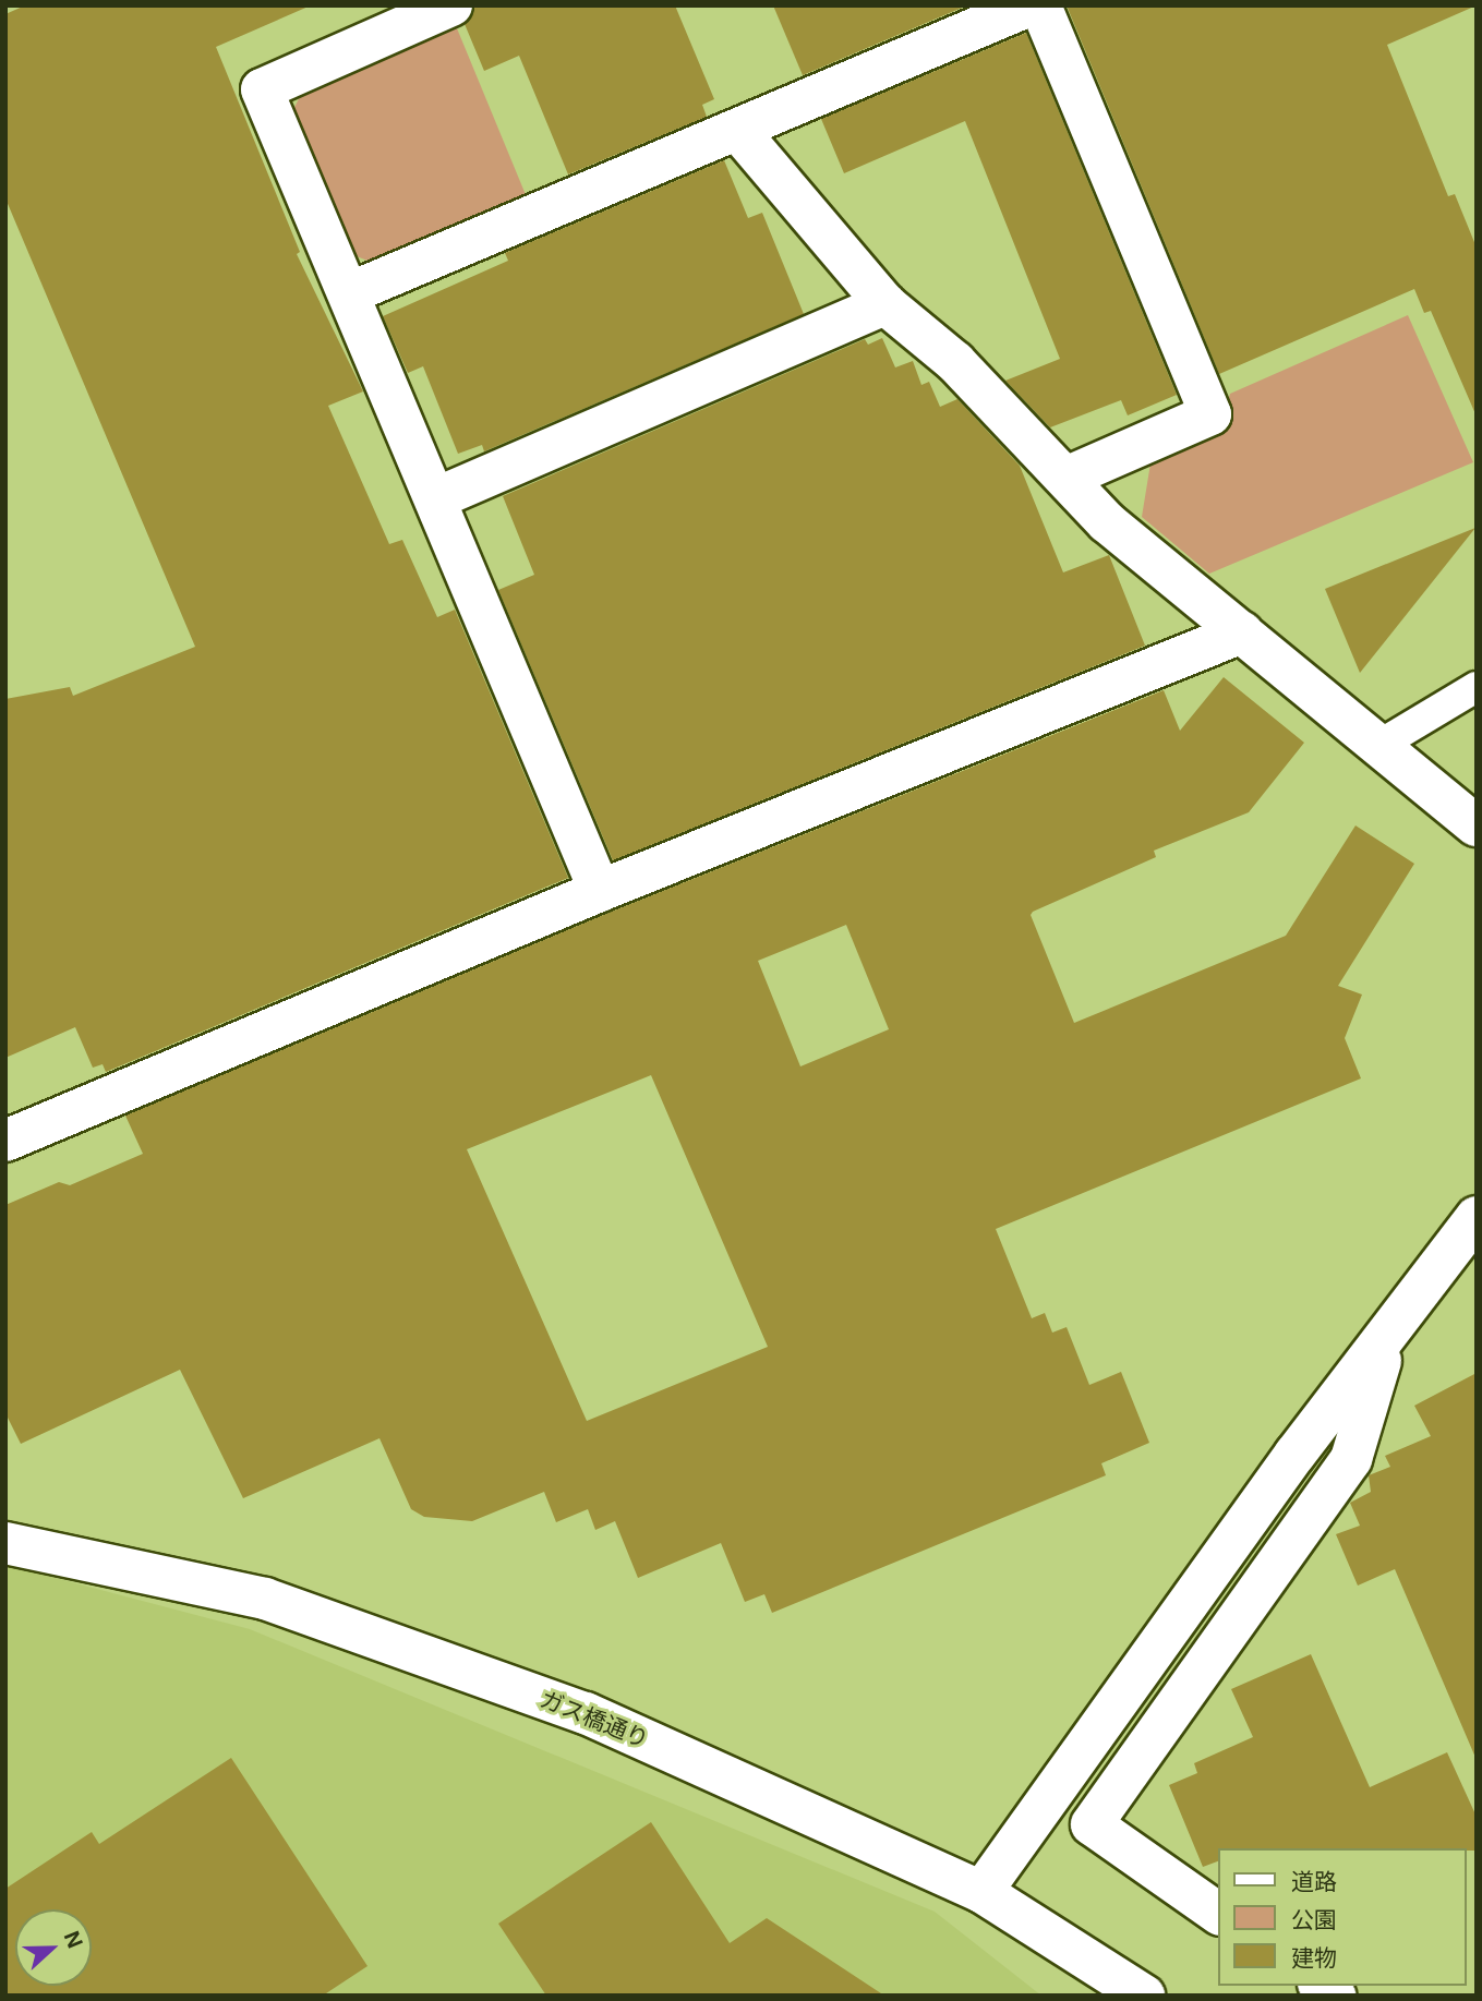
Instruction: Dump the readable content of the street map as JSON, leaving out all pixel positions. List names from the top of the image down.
{
  "streets": {
    "street": ["ガス橋通り"]
  },
  "legend": ["道路", "公園", "建物"],
  "north": "right"
}
